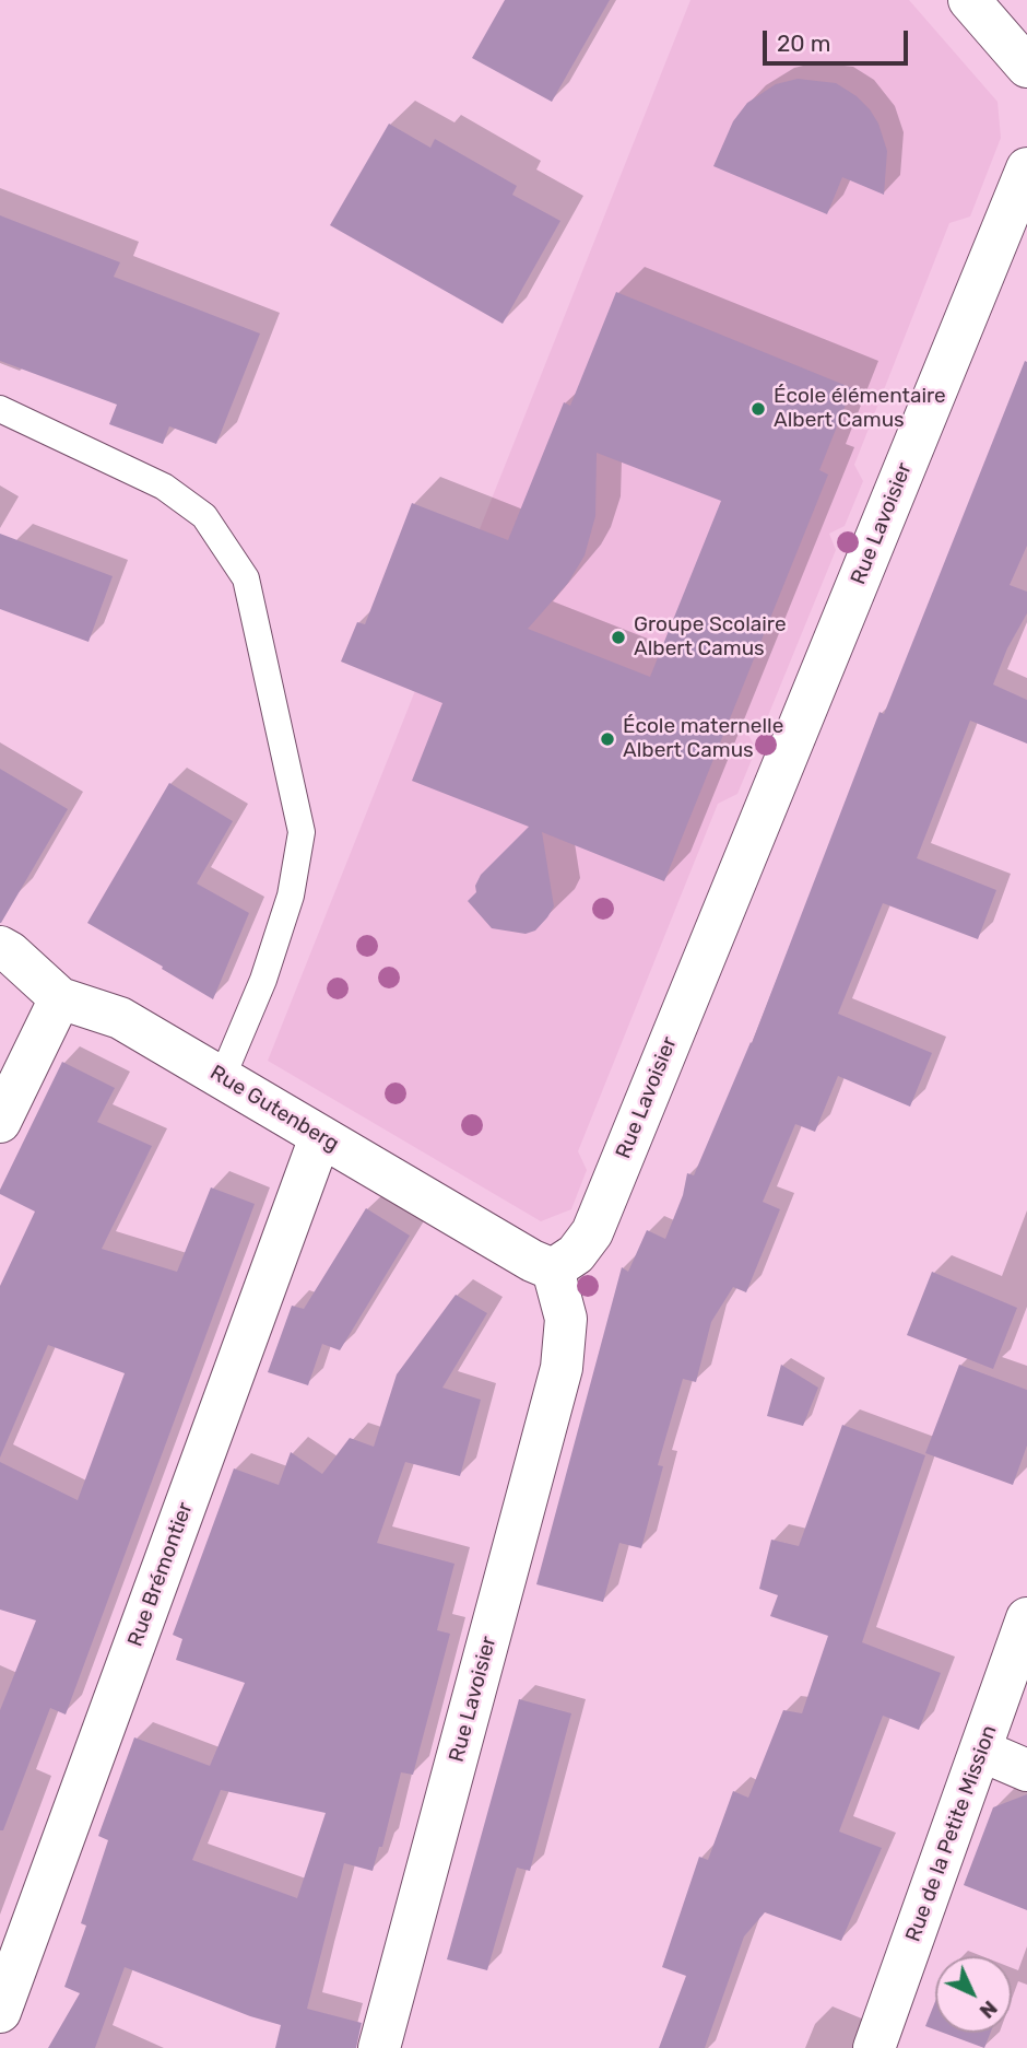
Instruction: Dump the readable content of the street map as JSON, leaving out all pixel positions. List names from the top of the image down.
{
  "streets": {
    "street": [
      "Rue Lavoisier",
      "Rue Gutenberg",
      "Rue Brémontier",
      "Rue de la Petite Mission"
    ]
  },
  "crossings": [
    ["Rue Lavoisier", "Rue Gutenberg"],
    ["Rue Gutenberg", "Rue Brémontier"]
  ],
  "places": ["École élémentaire Albert Camus", "Groupe Scolaire Albert Camus", "École maternelle Albert Camus"],
  "scale_bar": "20 m",
  "north": "bottom right"
}
